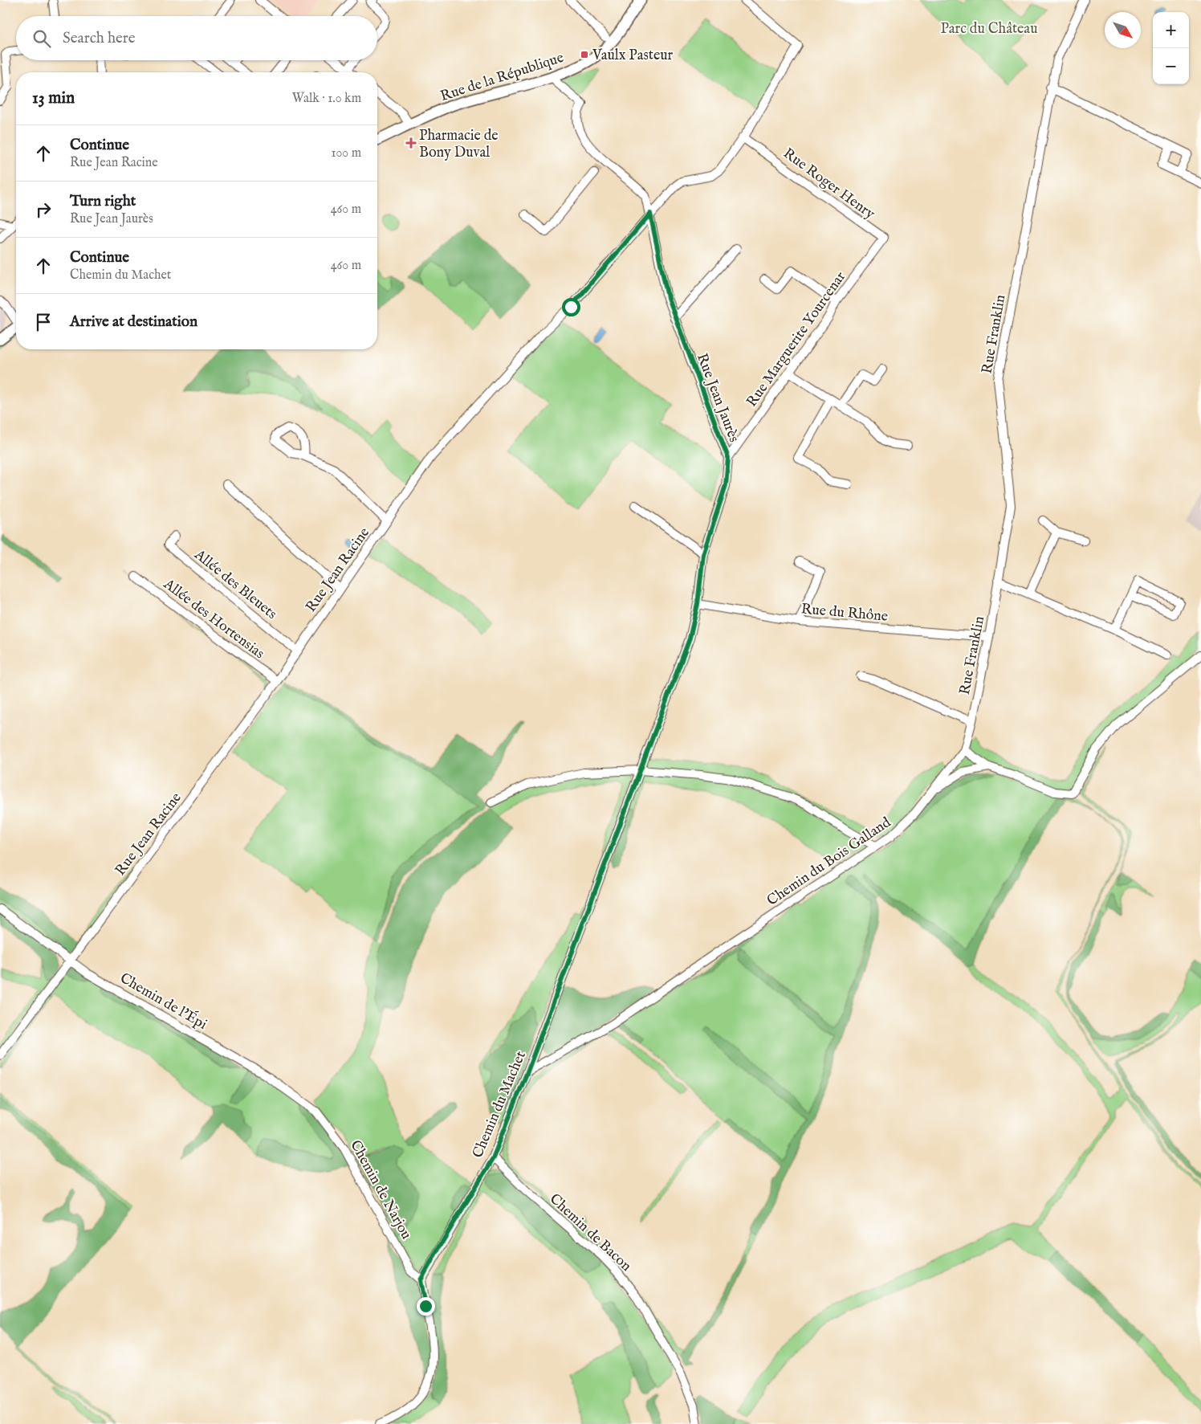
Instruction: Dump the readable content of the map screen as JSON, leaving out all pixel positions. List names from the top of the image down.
{
  "streets": {
    "street": [
      "Rue de la République",
      "Rue Roger Henry",
      "Rue Franklin",
      "Rue Marguerite Yourcenar",
      "Rue Jean Jaurès",
      "Rue Jean Racine",
      "Allée des Bleuets",
      "Rue du Rhône",
      "Allée des Hortensias",
      "Chemin du Bois Galland",
      "Chemin de l'Épi",
      "Chemin du Machet",
      "Chemin de Narjou",
      "Chemin de Bacon"
    ]
  },
  "crossings": [
    ["Rue de la République", "Rue Jean Jaurès"],
    ["Rue Roger Henry", "Rue Marguerite Yourcenar"],
    ["Rue Franklin", "Rue du Rhône"],
    ["Rue Franklin", "Chemin du Bois Galland"],
    ["Rue Marguerite Yourcenar", "Rue Jean Jaurès"],
    ["Rue Jean Jaurès", "Rue Jean Racine"],
    ["Rue Jean Jaurès", "Rue du Rhône"],
    ["Rue Jean Jaurès", "Chemin du Machet"],
    ["Rue Jean Racine", "Allée des Bleuets"],
    ["Rue Jean Racine", "Allée des Hortensias"],
    ["Rue Jean Racine", "Chemin de l'Épi"],
    ["Chemin du Bois Galland", "Chemin du Machet"],
    ["Chemin de l'Épi", "Chemin de Narjou"],
    ["Chemin du Machet", "Chemin de Narjou"],
    ["Chemin du Machet", "Chemin de Bacon"]
  ],
  "parks": ["Parc du Château"],
  "places": {
    "transit": ["Vaulx Pasteur"],
    "health": ["Pharmacie de Bony Duval"]
  },
  "north": "bottom right",
  "page": {
    "map_buttons": ["+", "−"],
    "search": "Search here",
    "heading": ["13 min", "Walk · 1.0 km"],
    "list": [
      ["Continue", "Rue Jean Racine", "100 m"],
      ["Turn right", "Rue Jean Jaurès", "460 m"],
      ["Continue", "Chemin du Machet", "460 m"],
      "Arrive at destination"
    ]
  }
}
